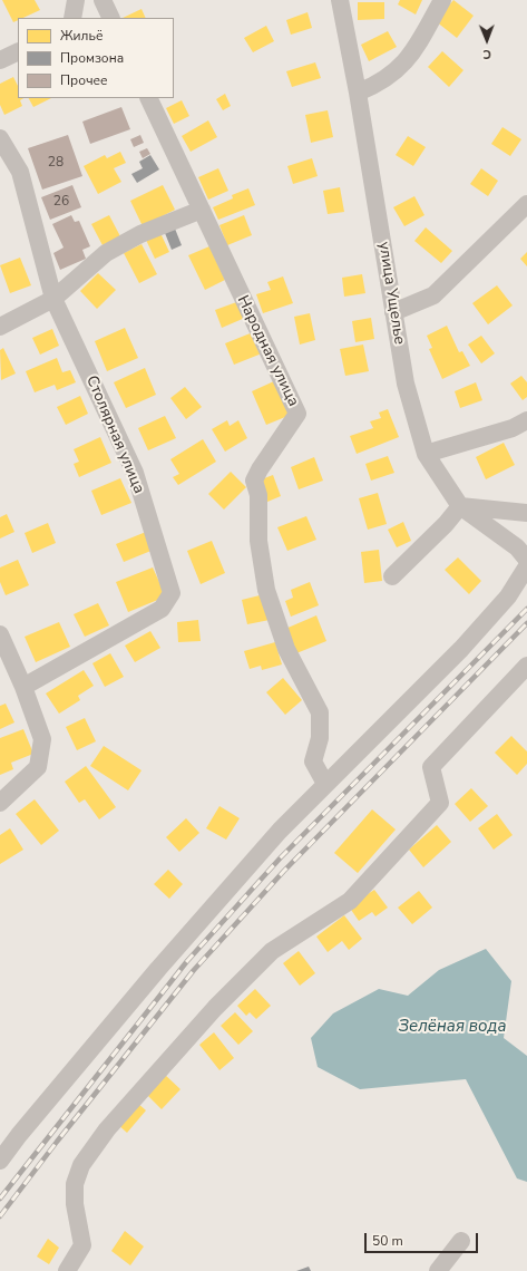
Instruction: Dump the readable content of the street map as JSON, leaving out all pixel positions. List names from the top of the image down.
{
  "streets": {
    "street": ["улица Ущелье", "Народная улица", "Столярная улица"]
  },
  "water": ["Зелёная вода"],
  "house_numbers": ["28", "26"],
  "legend": ["Жильё", "Промзона", "Прочее"],
  "scale_bar": "50 m",
  "north": "bottom"
}
